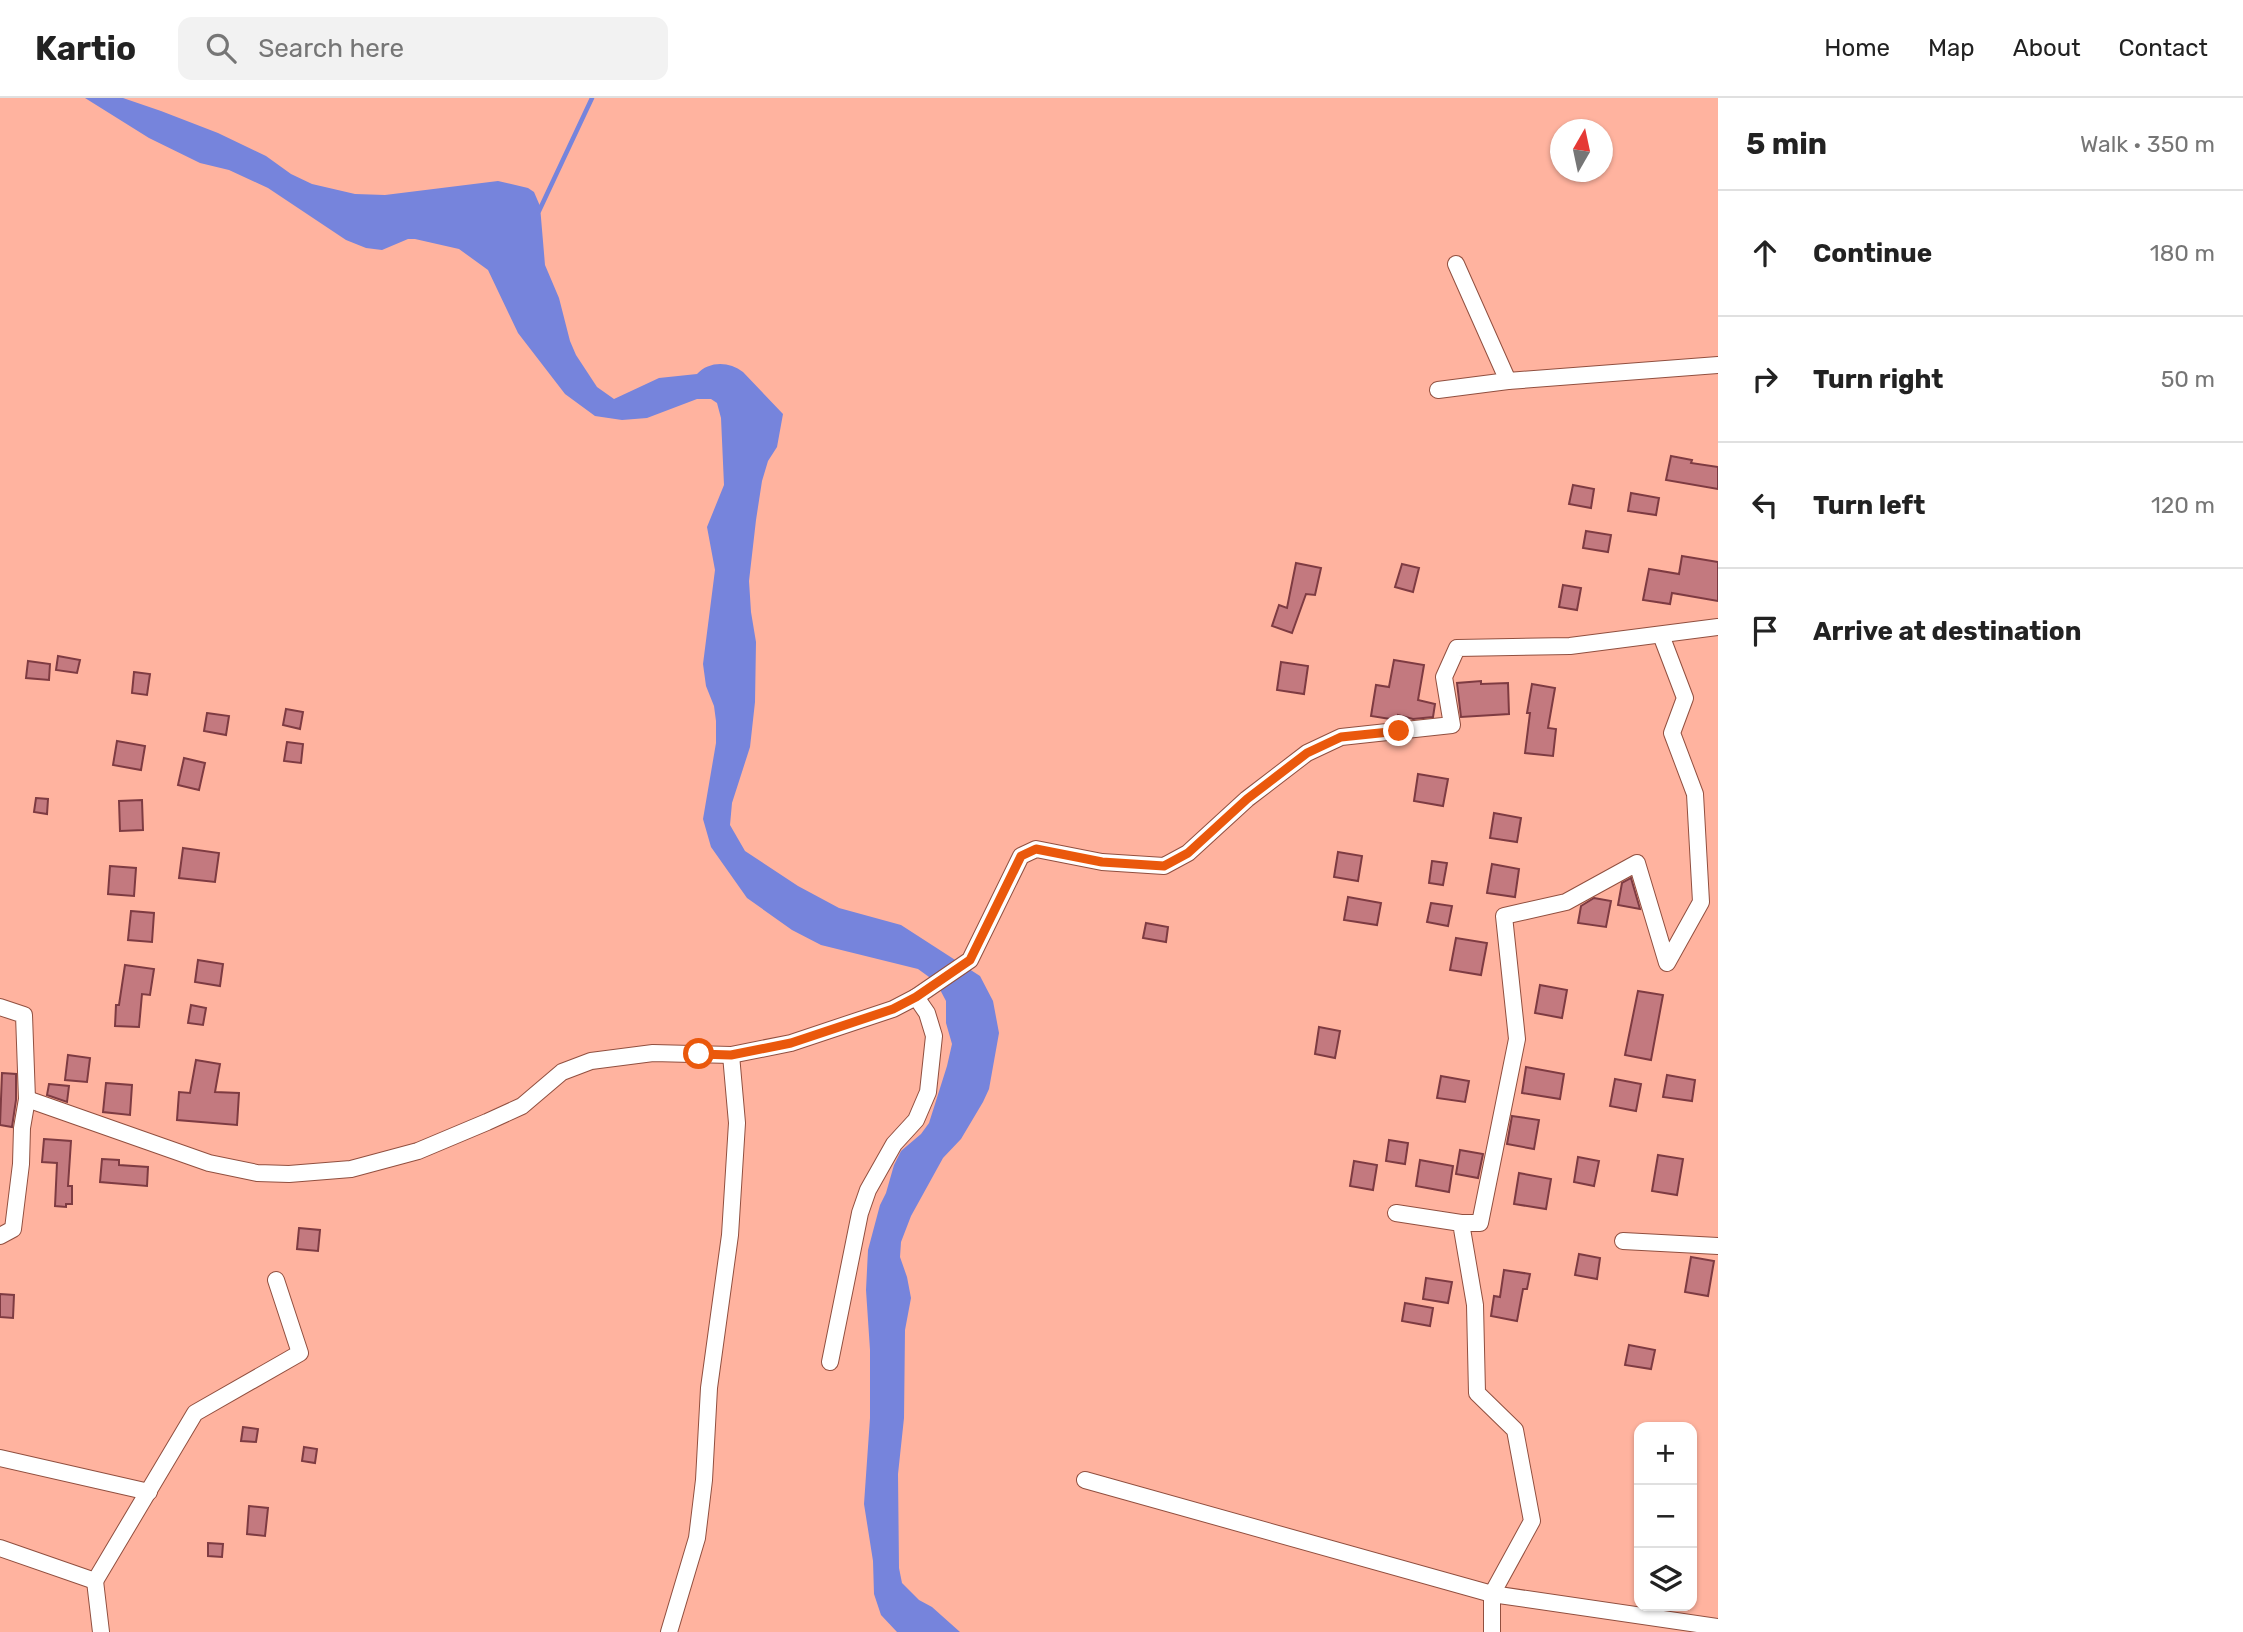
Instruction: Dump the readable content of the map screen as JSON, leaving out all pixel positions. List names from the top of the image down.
{
  "north": "top",
  "page": {
    "header": "Kartio",
    "search": "Search here",
    "nav": [
      "Home",
      "Map",
      "About",
      "Contact"
    ],
    "heading": ["5 min", "Walk · 350 m"],
    "list": [
      ["Continue", "180 m"],
      ["Turn right", "50 m"],
      ["Turn left", "120 m"],
      "Arrive at destination"
    ],
    "map_buttons": ["+", "−"]
  }
}
